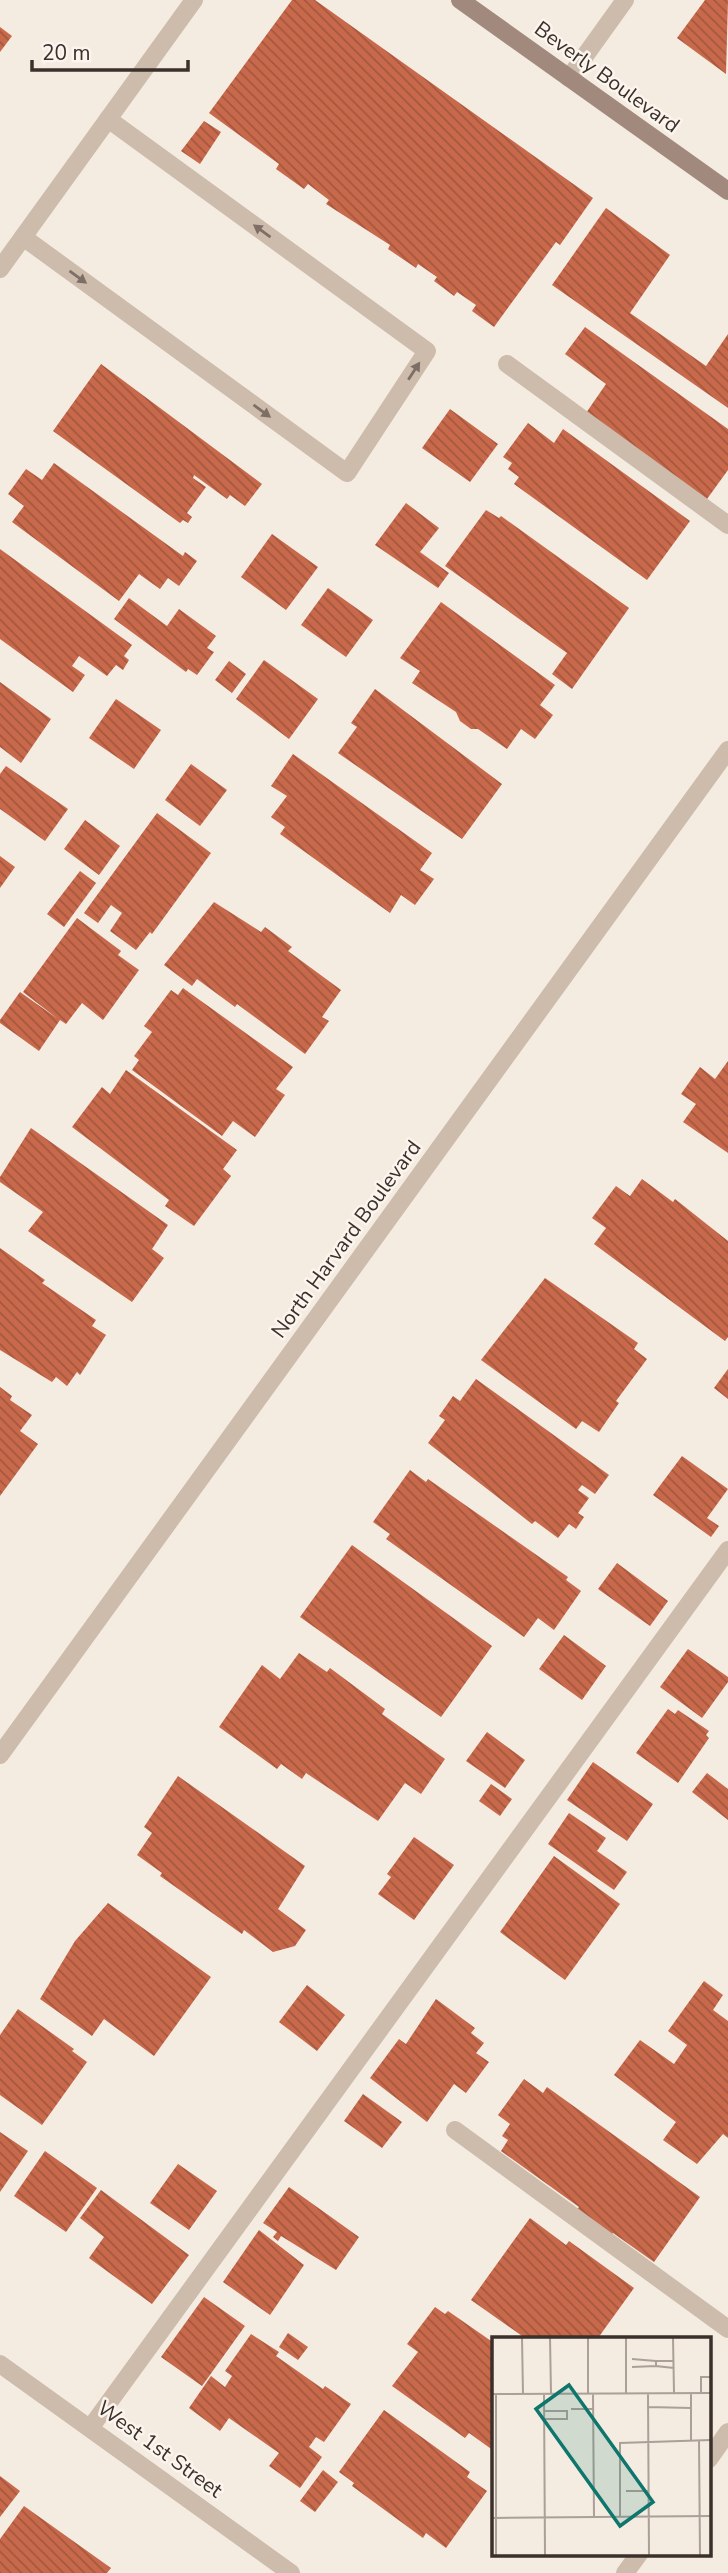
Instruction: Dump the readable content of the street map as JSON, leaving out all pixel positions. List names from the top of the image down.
{
  "streets": {
    "main road": ["Beverly Boulevard"],
    "street": ["North Harvard Boulevard", "West 1st Street"]
  },
  "scale_bar": "20 m"
}
